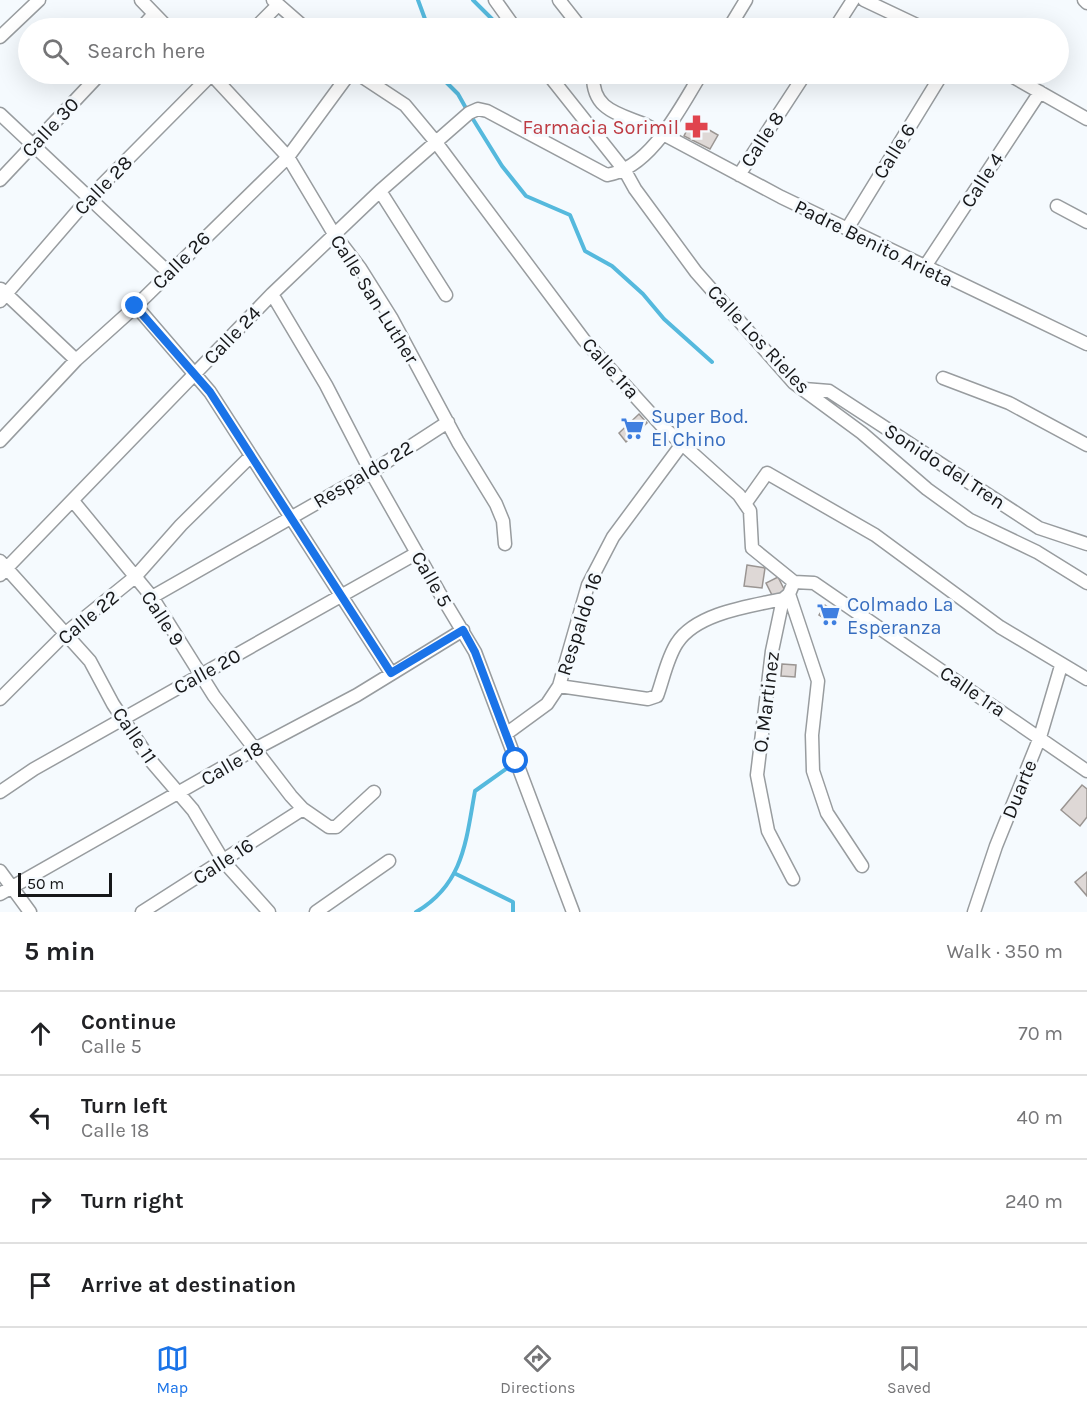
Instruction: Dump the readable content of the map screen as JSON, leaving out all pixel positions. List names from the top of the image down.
{
  "streets": {
    "street": [
      "Calle 30",
      "Calle 8",
      "Calle 6",
      "Calle 4",
      "Calle 28",
      "Padre Benito Arieta",
      "Calle 26",
      "Calle San Luther",
      "Calle 24",
      "Calle Los Rieles",
      "Calle 1ra",
      "Sonido del Tren",
      "Respaldo 22",
      "Calle 5",
      "Calle 22",
      "Calle 9",
      "Respaldo 16",
      "Calle 20",
      "O. Martinez",
      "Calle 11",
      "Calle 18",
      "Duarte",
      "Calle 16"
    ]
  },
  "crossings": [
    ["Calle 8", "Padre Benito Arieta"],
    ["Calle 6", "Padre Benito Arieta"],
    ["Calle 4", "Padre Benito Arieta"],
    ["Calle 26", "Calle San Luther"],
    ["Calle San Luther", "Calle 24"],
    ["Calle San Luther", "Respaldo 22"],
    ["Calle 24", "Calle Los Rieles"],
    ["Calle 24", "Calle 1ra"],
    ["Calle 24", "Calle 5"],
    ["Calle 24", "Calle 9"],
    ["Calle 24", "Calle 11"],
    ["Calle Los Rieles", "Sonido del Tren"],
    ["Calle 1ra", "Respaldo 16"],
    ["Calle 1ra", "O. Martinez"],
    ["Calle 1ra", "Duarte"],
    ["Respaldo 22", "Calle 5"],
    ["Respaldo 22", "Calle 9"],
    ["Calle 5", "Respaldo 16"],
    ["Calle 5", "Calle 20"],
    ["Calle 5", "Calle 18"],
    ["Calle 22", "Calle 9"],
    ["Calle 22", "Calle 11"],
    ["Calle 9", "Calle 20"],
    ["Calle 9", "Calle 18"],
    ["Calle 9", "Calle 16"],
    ["Calle 20", "Calle 11"],
    ["Calle 11", "Calle 18"],
    ["Calle 11", "Calle 16"]
  ],
  "places": {
    "pharmacy": ["Farmacia Sorimil"],
    "supermarket": ["Super Bod. El Chino", "Colmado La Esperanza"]
  },
  "scale_bar": "50 m",
  "page": {
    "search": "Search here",
    "scale": "50 m",
    "heading": ["5 min", "Walk · 350 m"],
    "list": [
      ["Continue", "Calle 5", "70 m"],
      ["Turn left", "Calle 18", "40 m"],
      ["Turn right", "240 m"],
      "Arrive at destination"
    ],
    "nav": ["Map", "Directions", "Saved"]
  }
}
